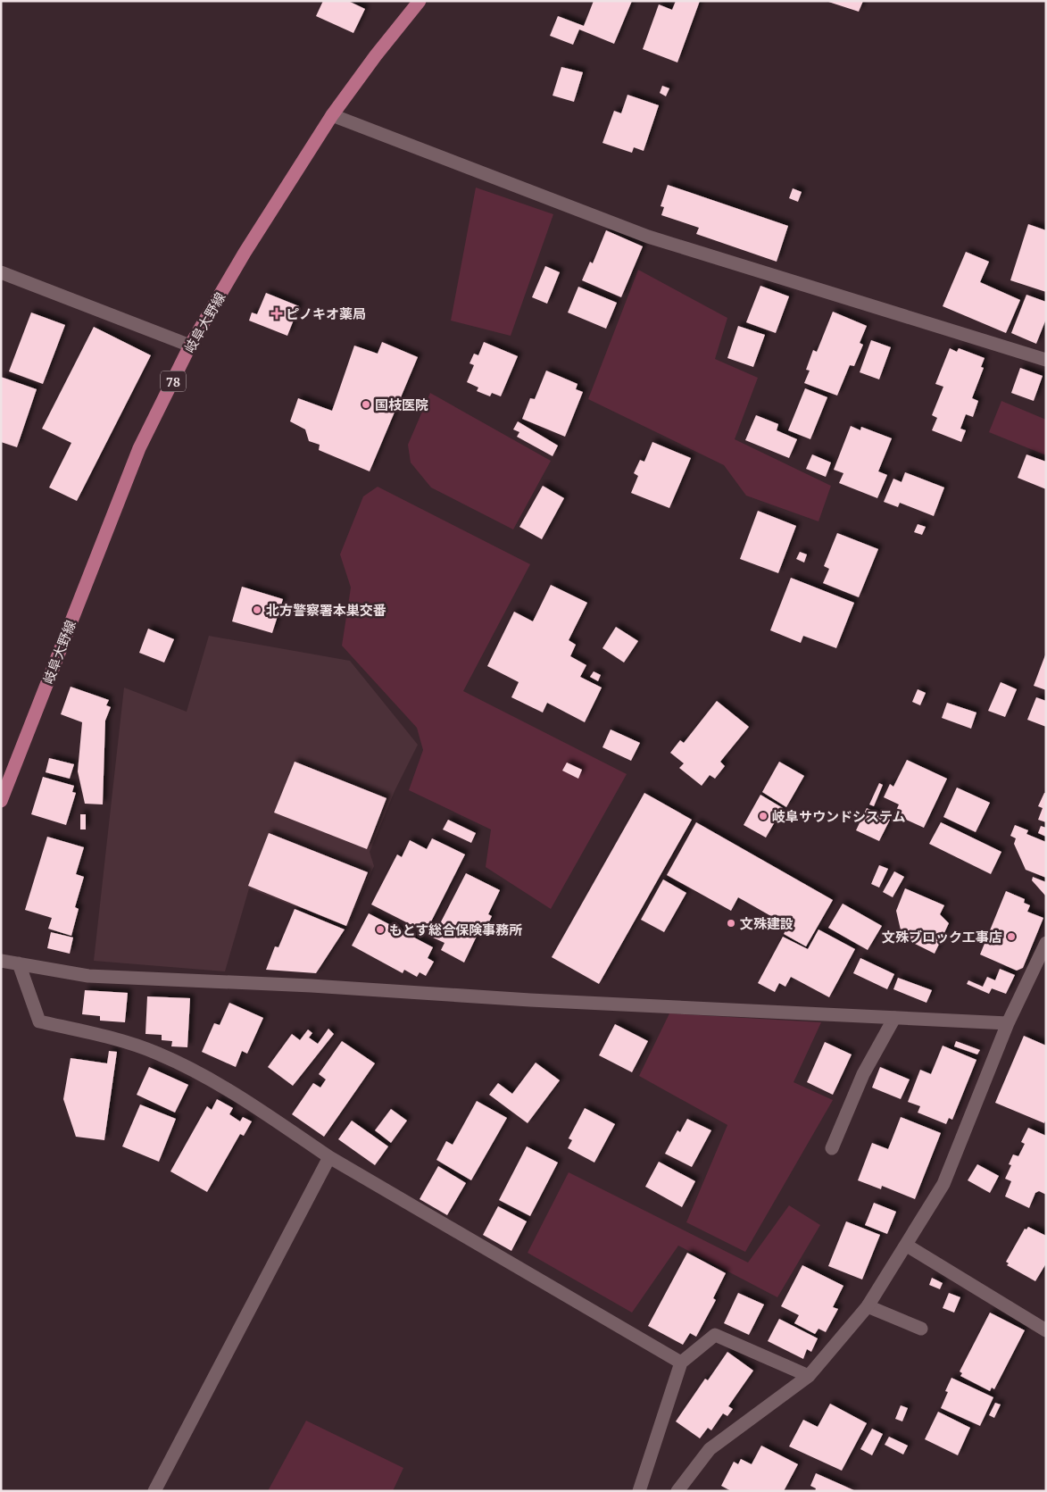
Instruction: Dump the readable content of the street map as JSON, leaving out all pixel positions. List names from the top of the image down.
{
  "streets": {
    "main road": ["岐阜大野線", "78"]
  },
  "places": {
    "health": ["ピノキオ薬局"],
    "other": [
      "国枝医院",
      "北方警察署本巣交番",
      "岐阜サウンドシステム",
      "文殊建設",
      "もとす総合保険事務所",
      "文殊ブロック工事店"
    ]
  }
}
